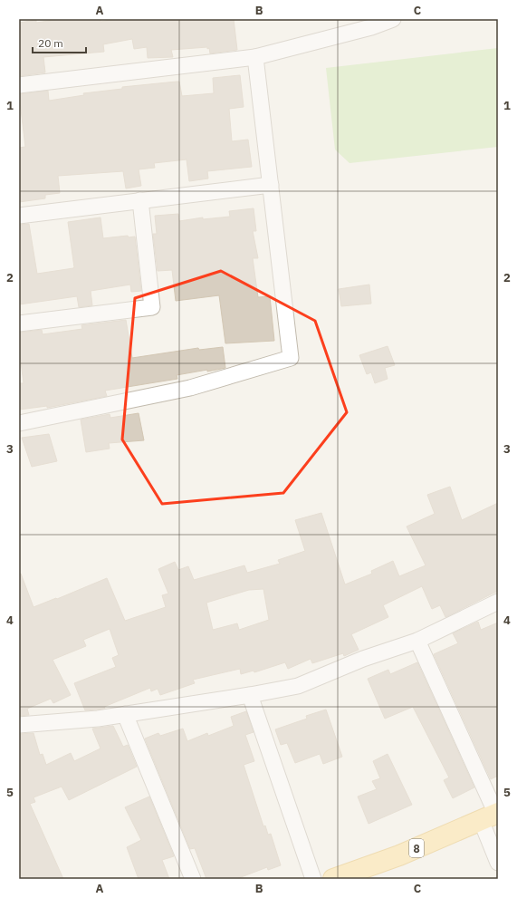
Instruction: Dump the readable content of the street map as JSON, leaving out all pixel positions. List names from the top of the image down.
{
  "streets": {
    "main road": ["8"]
  },
  "scale_bar": "20 m",
  "grid": {
    "columns": ["A", "B", "C"],
    "rows": [
      "1",
      "2",
      "3",
      "4",
      "5"
    ]
  }
}
